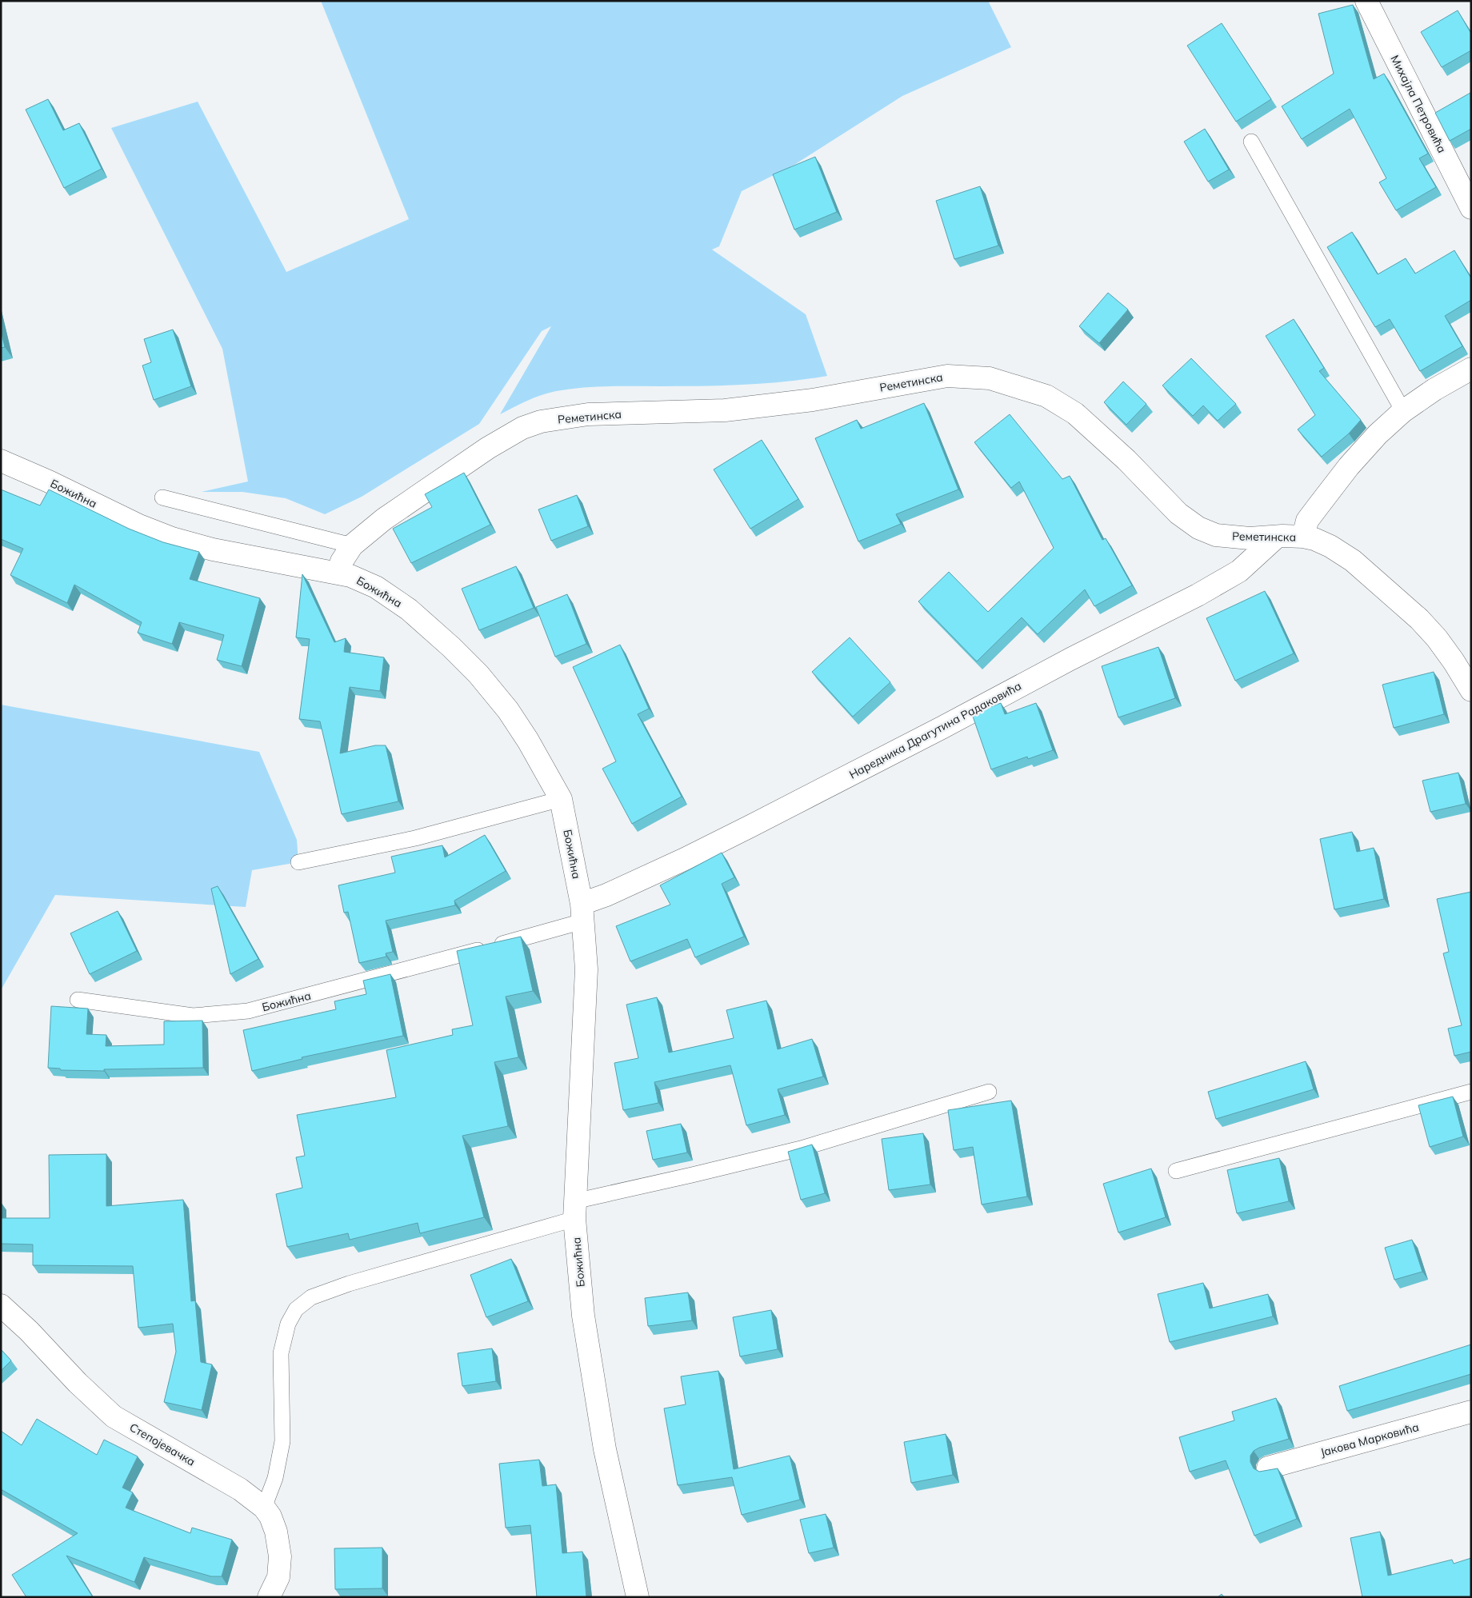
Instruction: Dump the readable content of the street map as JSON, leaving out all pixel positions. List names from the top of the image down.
{
  "streets": {
    "street": [
      "Михајла Петровића",
      "Реметинска",
      "Божићна",
      "Наредника Драгутина Радаковића",
      "Јакова Марковића",
      "Степојевачка"
    ]
  },
  "crossings": [
    ["Реметинска", "Божићна"],
    ["Реметинска", "Наредника Драгутина Радаковића"],
    ["Божићна", "Наредника Драгутина Радаковића"]
  ]
}
